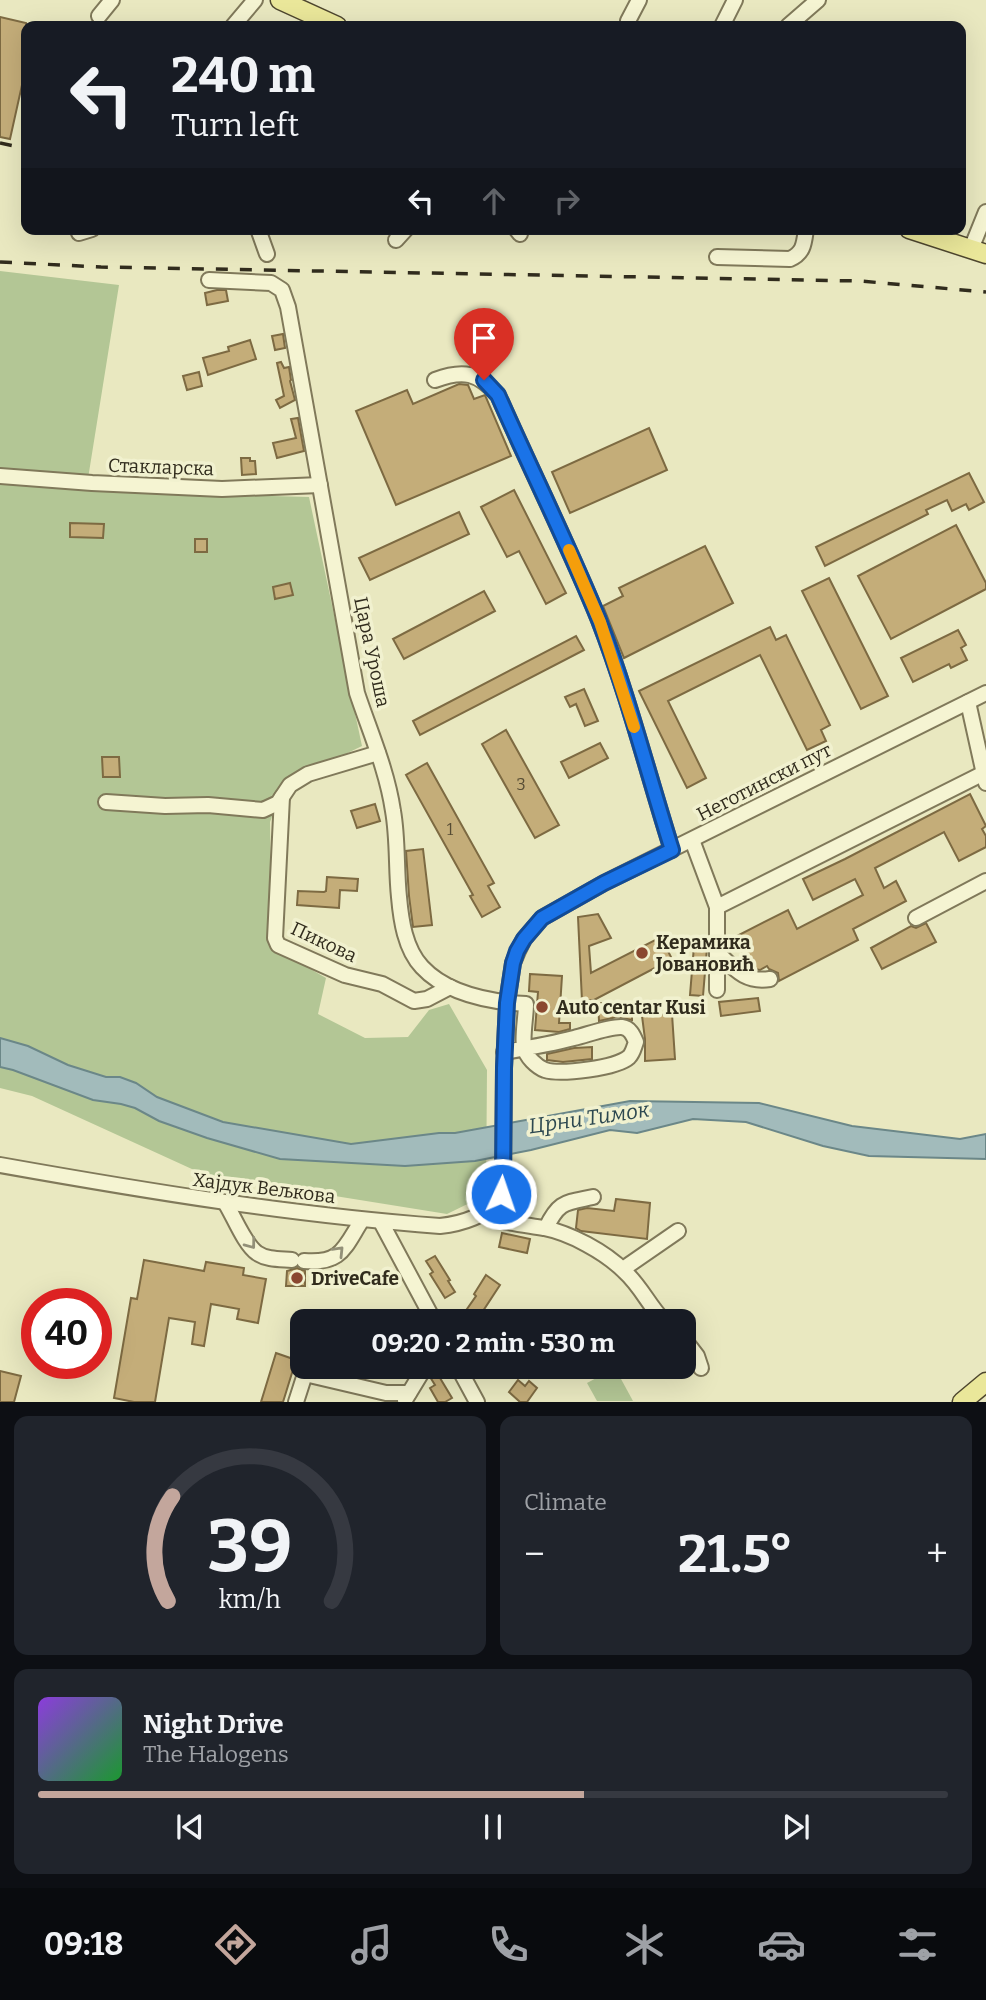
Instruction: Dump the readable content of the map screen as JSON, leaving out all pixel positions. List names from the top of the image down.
{
  "streets": {
    "street": [
      "Стакларска",
      "Цара Уроша",
      "Неготински пут",
      "Пикова",
      "Хајдук Вељкова"
    ]
  },
  "crossings": [
    ["Стакларска", "Цара Уроша"],
    ["Цара Уроша", "Неготински пут"],
    ["Цара Уроша", "Пикова"],
    ["Неготински пут", "Хајдук Вељкова"]
  ],
  "water": ["Црни Тимок"],
  "places": ["Керамика Јовановић", "Auto centar Kusi", "DriveCafe"],
  "house_numbers": ["3", "1"],
  "page": {
    "turn": ["240 m", "Turn left"],
    "limit": "40",
    "trip": "09:20 · 2 min · 530 m",
    "tile": "Climate",
    "heat": ["−", "21.5°", "+"],
    "song": ["Night Drive", "The Halogens"],
    "tabs": "09:18",
    "gauge": ["39", "km/h"]
  }
}
